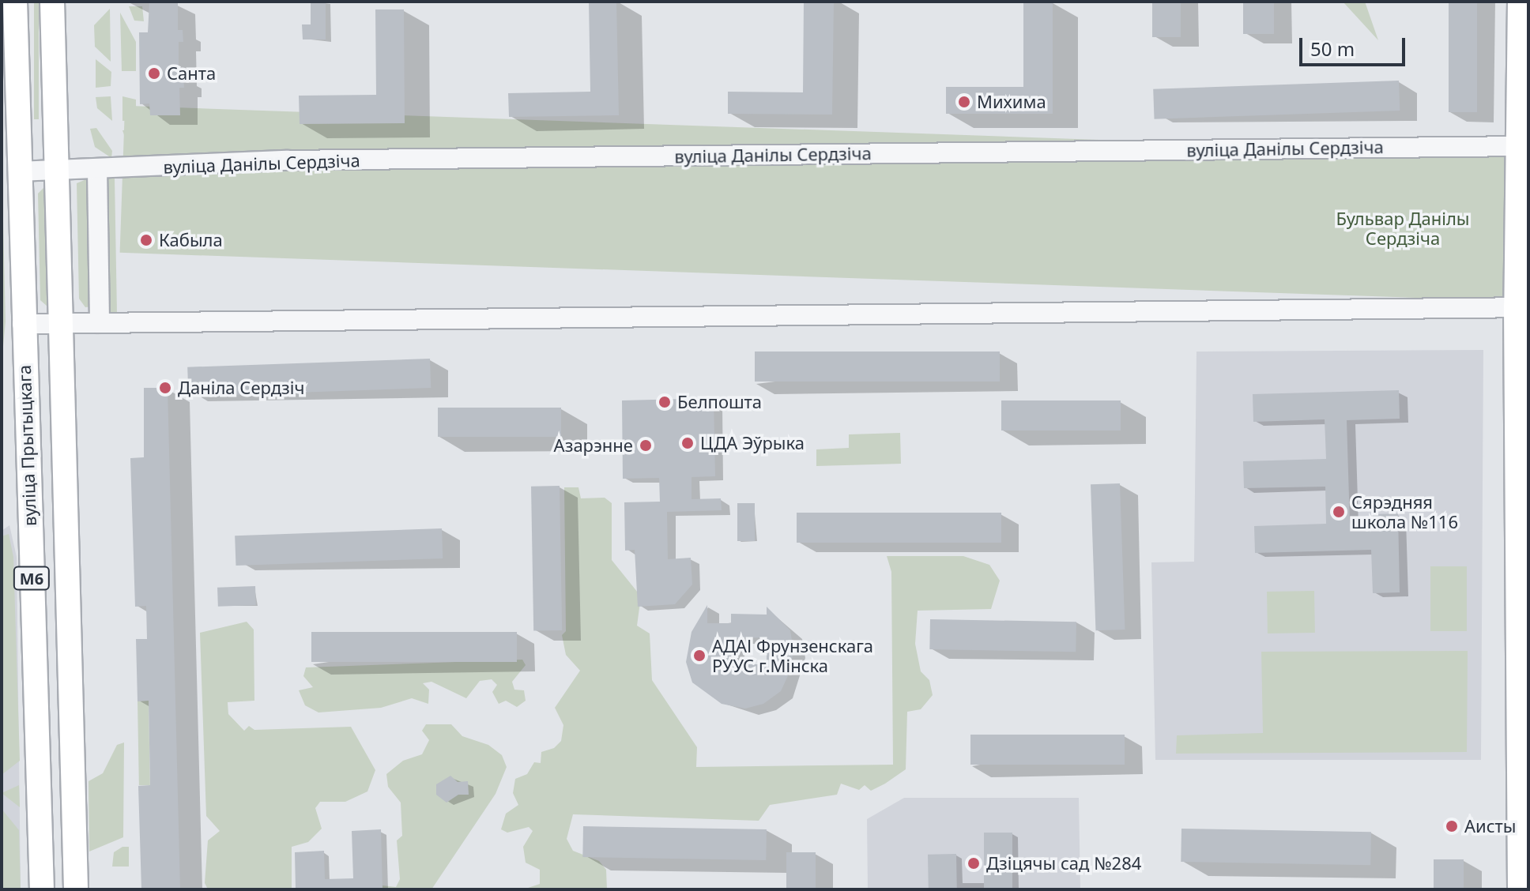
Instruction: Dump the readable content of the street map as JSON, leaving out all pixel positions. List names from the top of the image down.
{
  "streets": {
    "main road": ["вуліца Прытыцкага", "М6"],
    "street": ["вуліца Данілы Сердзіча"]
  },
  "crossings": [
    ["вуліца Данілы Сердзіча", "вуліца Прытыцкага"]
  ],
  "parks": ["Бульвар Данілы Сердзіча"],
  "places": [
    "Санта",
    "Михима",
    "Кабыла",
    "Даніла Сердзіч",
    "Белпошта",
    "ЦДА Эўрыка",
    "Азарэнне",
    "Сярэдняя школа №116",
    "АДАІ Фрунзенскага РУУС г.Мінска",
    "Аисты",
    "Дзіцячы сад №284"
  ],
  "scale_bar": "50 m"
}
